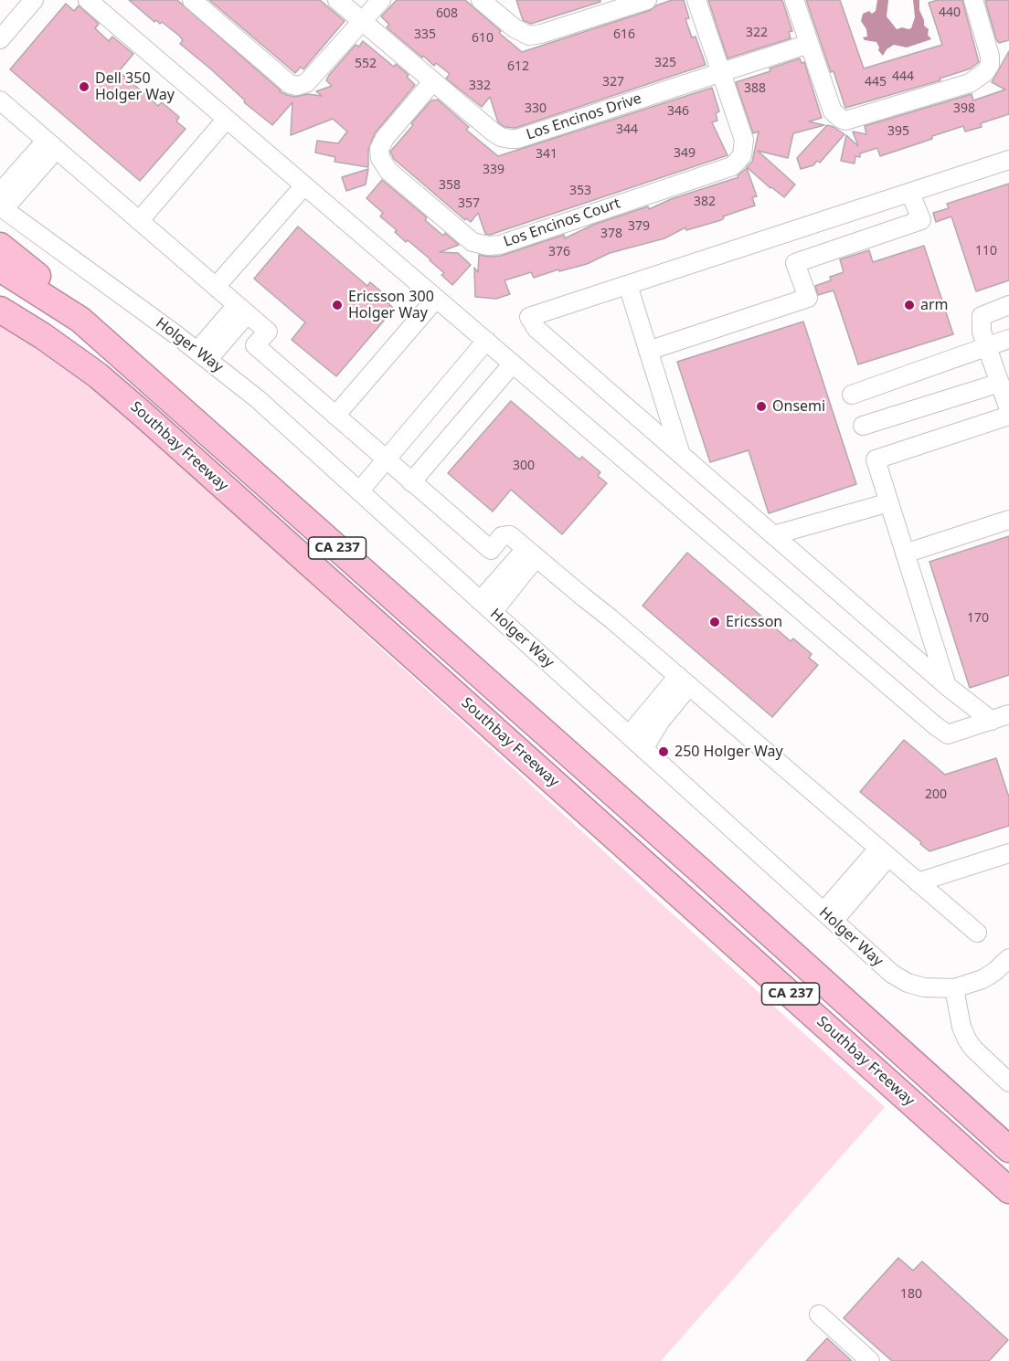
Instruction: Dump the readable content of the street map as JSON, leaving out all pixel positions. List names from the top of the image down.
{
  "streets": {
    "highway": ["Southbay Freeway", "CA 237"],
    "street": ["Los Encinos Drive", "Los Encinos Court", "Holger Way"]
  },
  "crossings": [
    ["Los Encinos Drive", "Los Encinos Court"]
  ],
  "places": [
    "Dell 350 Holger Way",
    "Ericsson 300 Holger Way",
    "arm",
    "Onsemi",
    "Ericsson",
    "250 Holger Way"
  ],
  "house_numbers": [
    "440",
    "608",
    "322",
    "335",
    "616",
    "610",
    "325",
    "552",
    "612",
    "444",
    "327",
    "445",
    "332",
    "388",
    "330",
    "398",
    "346",
    "344",
    "395",
    "349",
    "341",
    "339",
    "358",
    "353",
    "382",
    "357",
    "379",
    "378",
    "110",
    "376",
    "300",
    "170",
    "200",
    "180"
  ]
}
